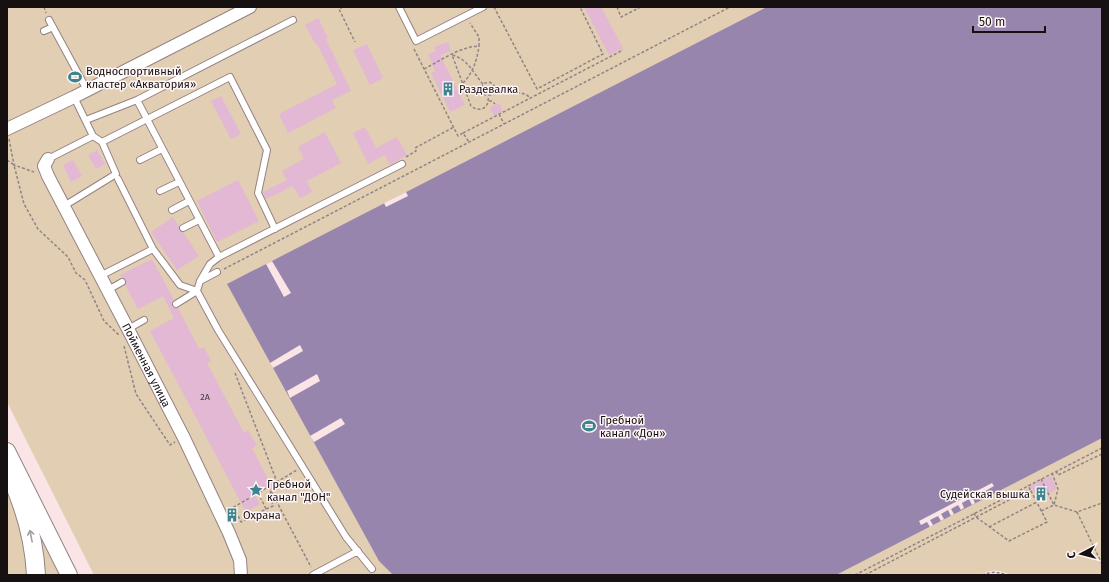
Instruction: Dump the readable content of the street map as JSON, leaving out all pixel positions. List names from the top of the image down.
{
  "streets": {
    "street": ["Пойменная улица"]
  },
  "places": {
    "sports": ["Водноспортивный кластер «Акватория»", "Гребной канал «Дон»"],
    "building": ["Раздевалка", "Судейская вышка", "Охрана"],
    "place": ["Гребной канал \"ДОН\""]
  },
  "house_numbers": ["2А"],
  "scale_bar": "50 m",
  "north": "left"
}
